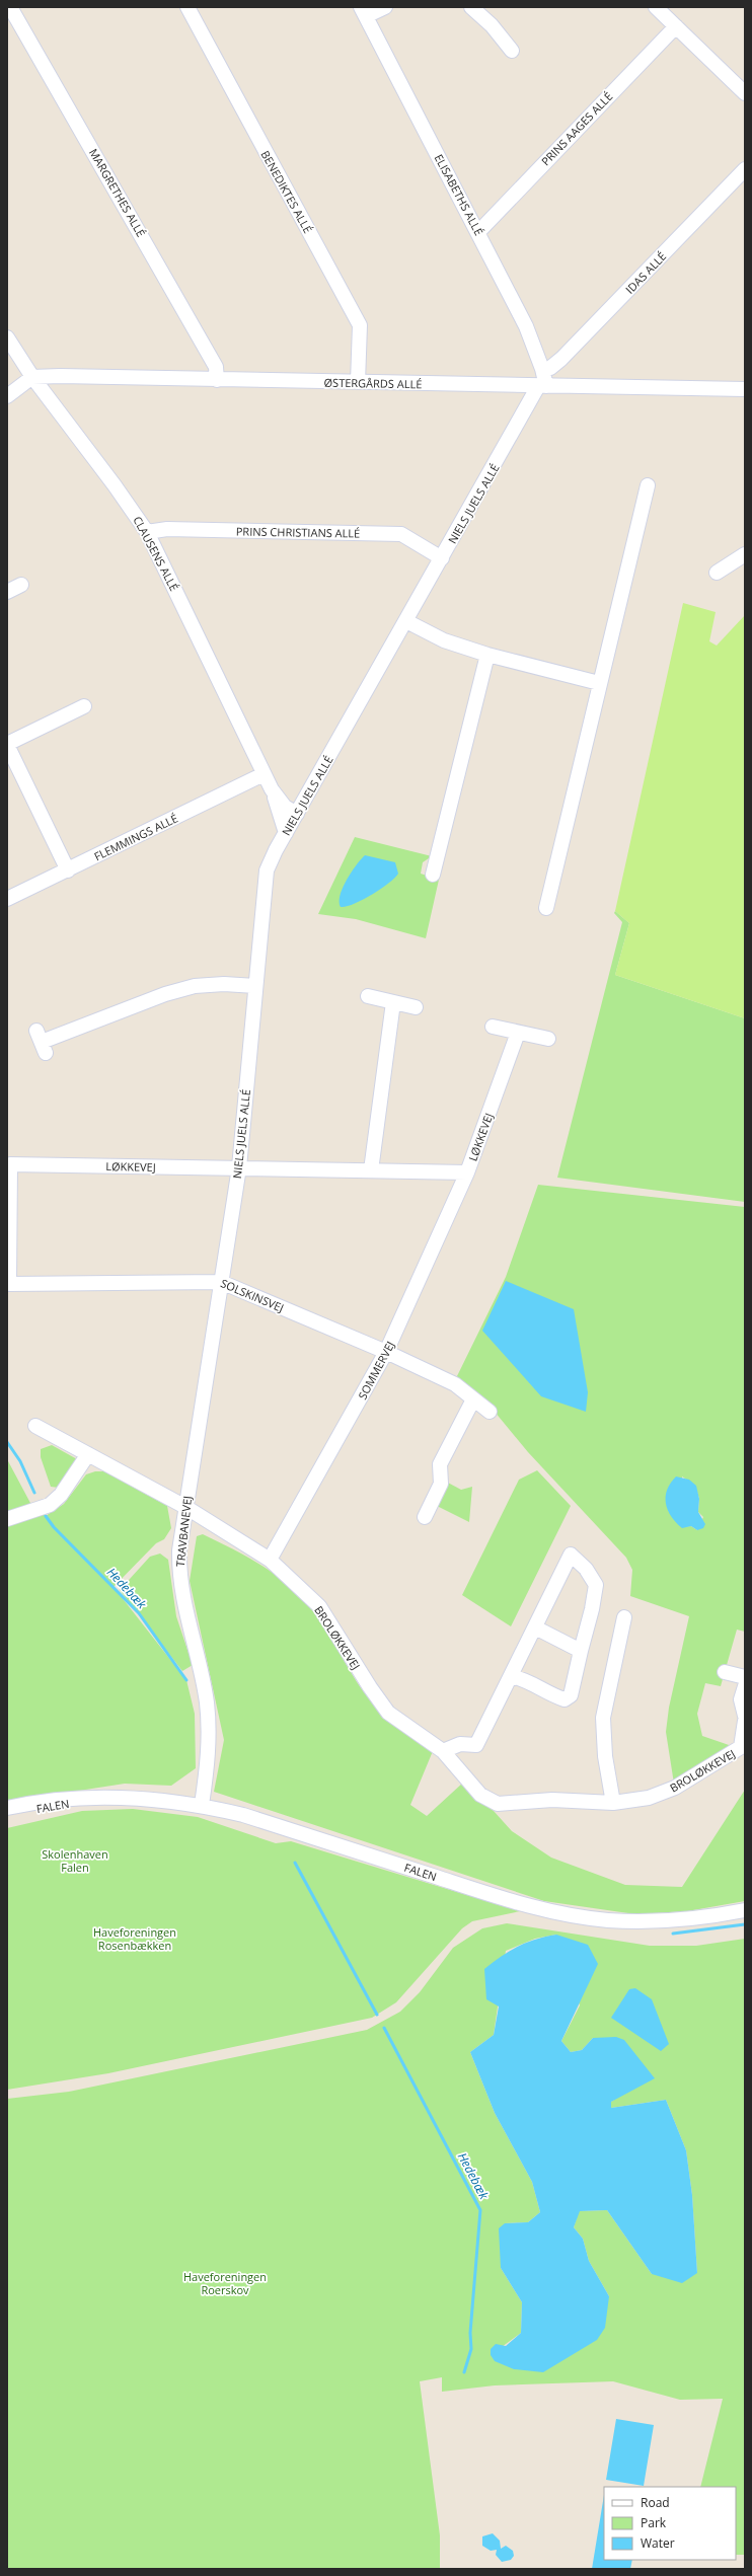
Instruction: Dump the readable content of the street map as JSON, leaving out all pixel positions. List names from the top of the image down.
{
  "streets": {
    "street": [
      "PRINS AAGES ALLÉ",
      "BENEDIKTES ALLÉ",
      "MARGRETHES ALLÉ",
      "ELISABETHS ALLÉ",
      "IDAS ALLÉ",
      "ØSTERGÅRDS ALLÉ",
      "NIELS JUELS ALLÉ",
      "PRINS CHRISTIANS ALLÉ",
      "CLAUSENS ALLÉ",
      "FLEMMINGS ALLÉ",
      "LØKKEVEJ",
      "SOLSKINSVEJ",
      "SOMMERVEJ",
      "TRAVBANEVEJ",
      "BROLØKKEVEJ",
      "FALEN"
    ]
  },
  "crossings": [
    ["PRINS AAGES ALLÉ", "ELISABETHS ALLÉ"],
    ["BENEDIKTES ALLÉ", "ØSTERGÅRDS ALLÉ"],
    ["MARGRETHES ALLÉ", "ØSTERGÅRDS ALLÉ"],
    ["ELISABETHS ALLÉ", "IDAS ALLÉ"],
    ["ELISABETHS ALLÉ", "ØSTERGÅRDS ALLÉ"],
    ["ELISABETHS ALLÉ", "NIELS JUELS ALLÉ"],
    ["ØSTERGÅRDS ALLÉ", "NIELS JUELS ALLÉ"],
    ["ØSTERGÅRDS ALLÉ", "CLAUSENS ALLÉ"],
    ["NIELS JUELS ALLÉ", "PRINS CHRISTIANS ALLÉ"],
    ["NIELS JUELS ALLÉ", "CLAUSENS ALLÉ"],
    ["NIELS JUELS ALLÉ", "LØKKEVEJ"],
    ["NIELS JUELS ALLÉ", "SOLSKINSVEJ"],
    ["NIELS JUELS ALLÉ", "TRAVBANEVEJ"],
    ["PRINS CHRISTIANS ALLÉ", "CLAUSENS ALLÉ"],
    ["CLAUSENS ALLÉ", "FLEMMINGS ALLÉ"],
    ["LØKKEVEJ", "SOLSKINSVEJ"],
    ["LØKKEVEJ", "SOMMERVEJ"],
    ["SOLSKINSVEJ", "SOMMERVEJ"],
    ["SOLSKINSVEJ", "TRAVBANEVEJ"],
    ["SOMMERVEJ", "BROLØKKEVEJ"],
    ["TRAVBANEVEJ", "BROLØKKEVEJ"],
    ["TRAVBANEVEJ", "FALEN"]
  ],
  "water": ["Hedebæk"],
  "parks": ["Skolenhaven Falen", "Haveforeningen Rosenbækken", "Haveforeningen Roerskov"],
  "legend": ["Road", "Park", "Water"]
}
